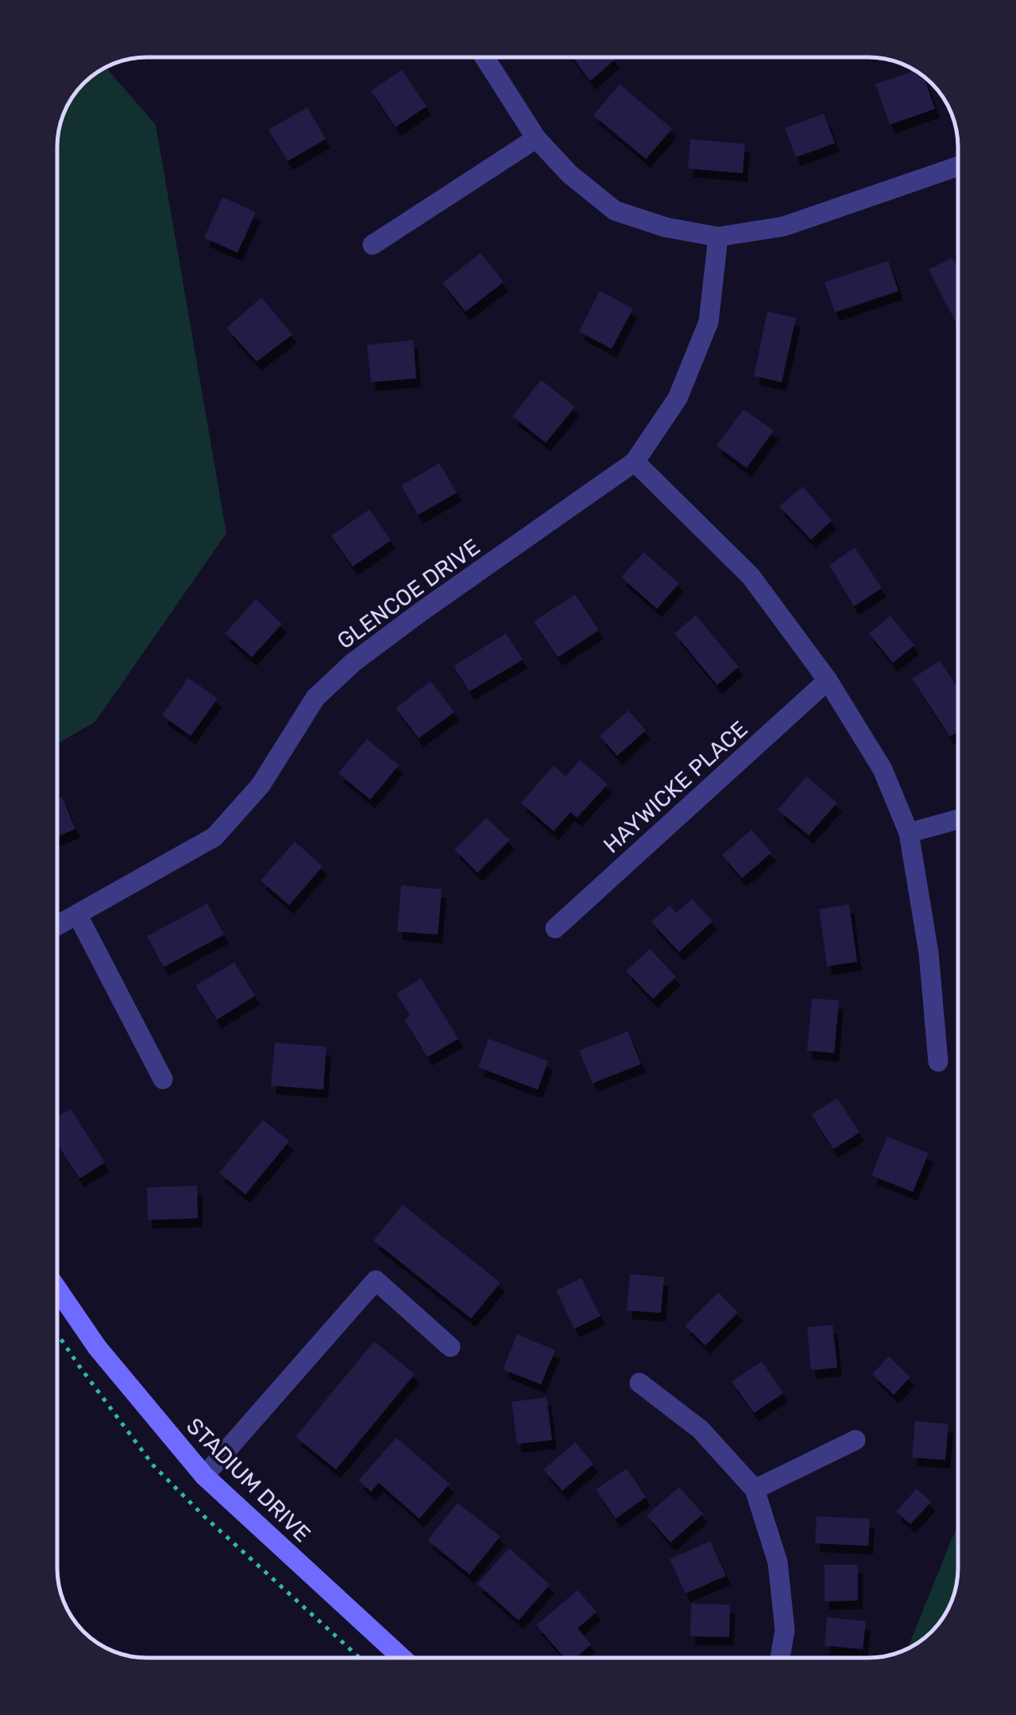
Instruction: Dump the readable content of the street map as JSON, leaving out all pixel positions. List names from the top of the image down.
{
  "streets": {
    "street": ["GLENCOE DRIVE", "HAYWICKE PLACE", "STADIUM DRIVE"]
  }
}
